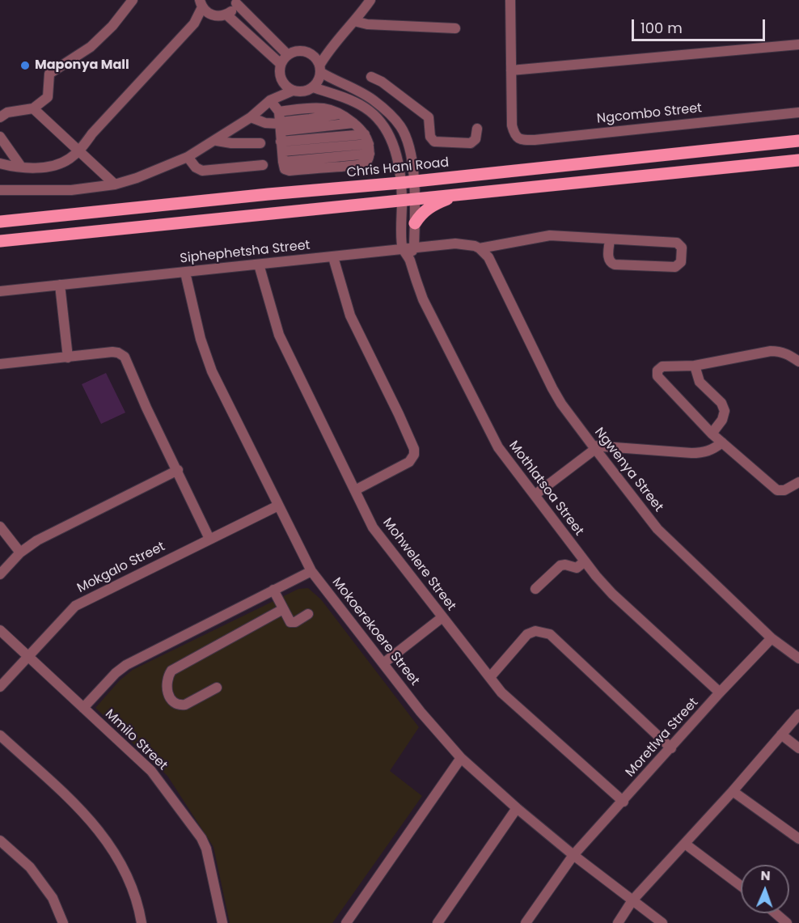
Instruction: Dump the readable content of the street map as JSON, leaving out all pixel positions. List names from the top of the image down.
{
  "streets": {
    "main road": ["Chris Hani Road"],
    "street": [
      "Ngcombo Street",
      "Siphephetsha Street",
      "Ngwenya Street",
      "Mothlatsoa Street",
      "Mohwelere Street",
      "Mokgalo Street",
      "Mokoerekoere Street",
      "Moretlwa Street",
      "Mmilo Street"
    ]
  },
  "crossings": [
    ["Siphephetsha Street", "Ngwenya Street"],
    ["Siphephetsha Street", "Mothlatsoa Street"],
    ["Siphephetsha Street", "Mohwelere Street"],
    ["Siphephetsha Street", "Mokoerekoere Street"],
    ["Ngwenya Street", "Moretlwa Street"],
    ["Mothlatsoa Street", "Moretlwa Street"],
    ["Mohwelere Street", "Moretlwa Street"],
    ["Mokgalo Street", "Mokoerekoere Street"],
    ["Mokgalo Street", "Mmilo Street"],
    ["Mokoerekoere Street", "Moretlwa Street"]
  ],
  "places": ["Maponya Mall"],
  "scale_bar": "100 m",
  "north": "top"
}
